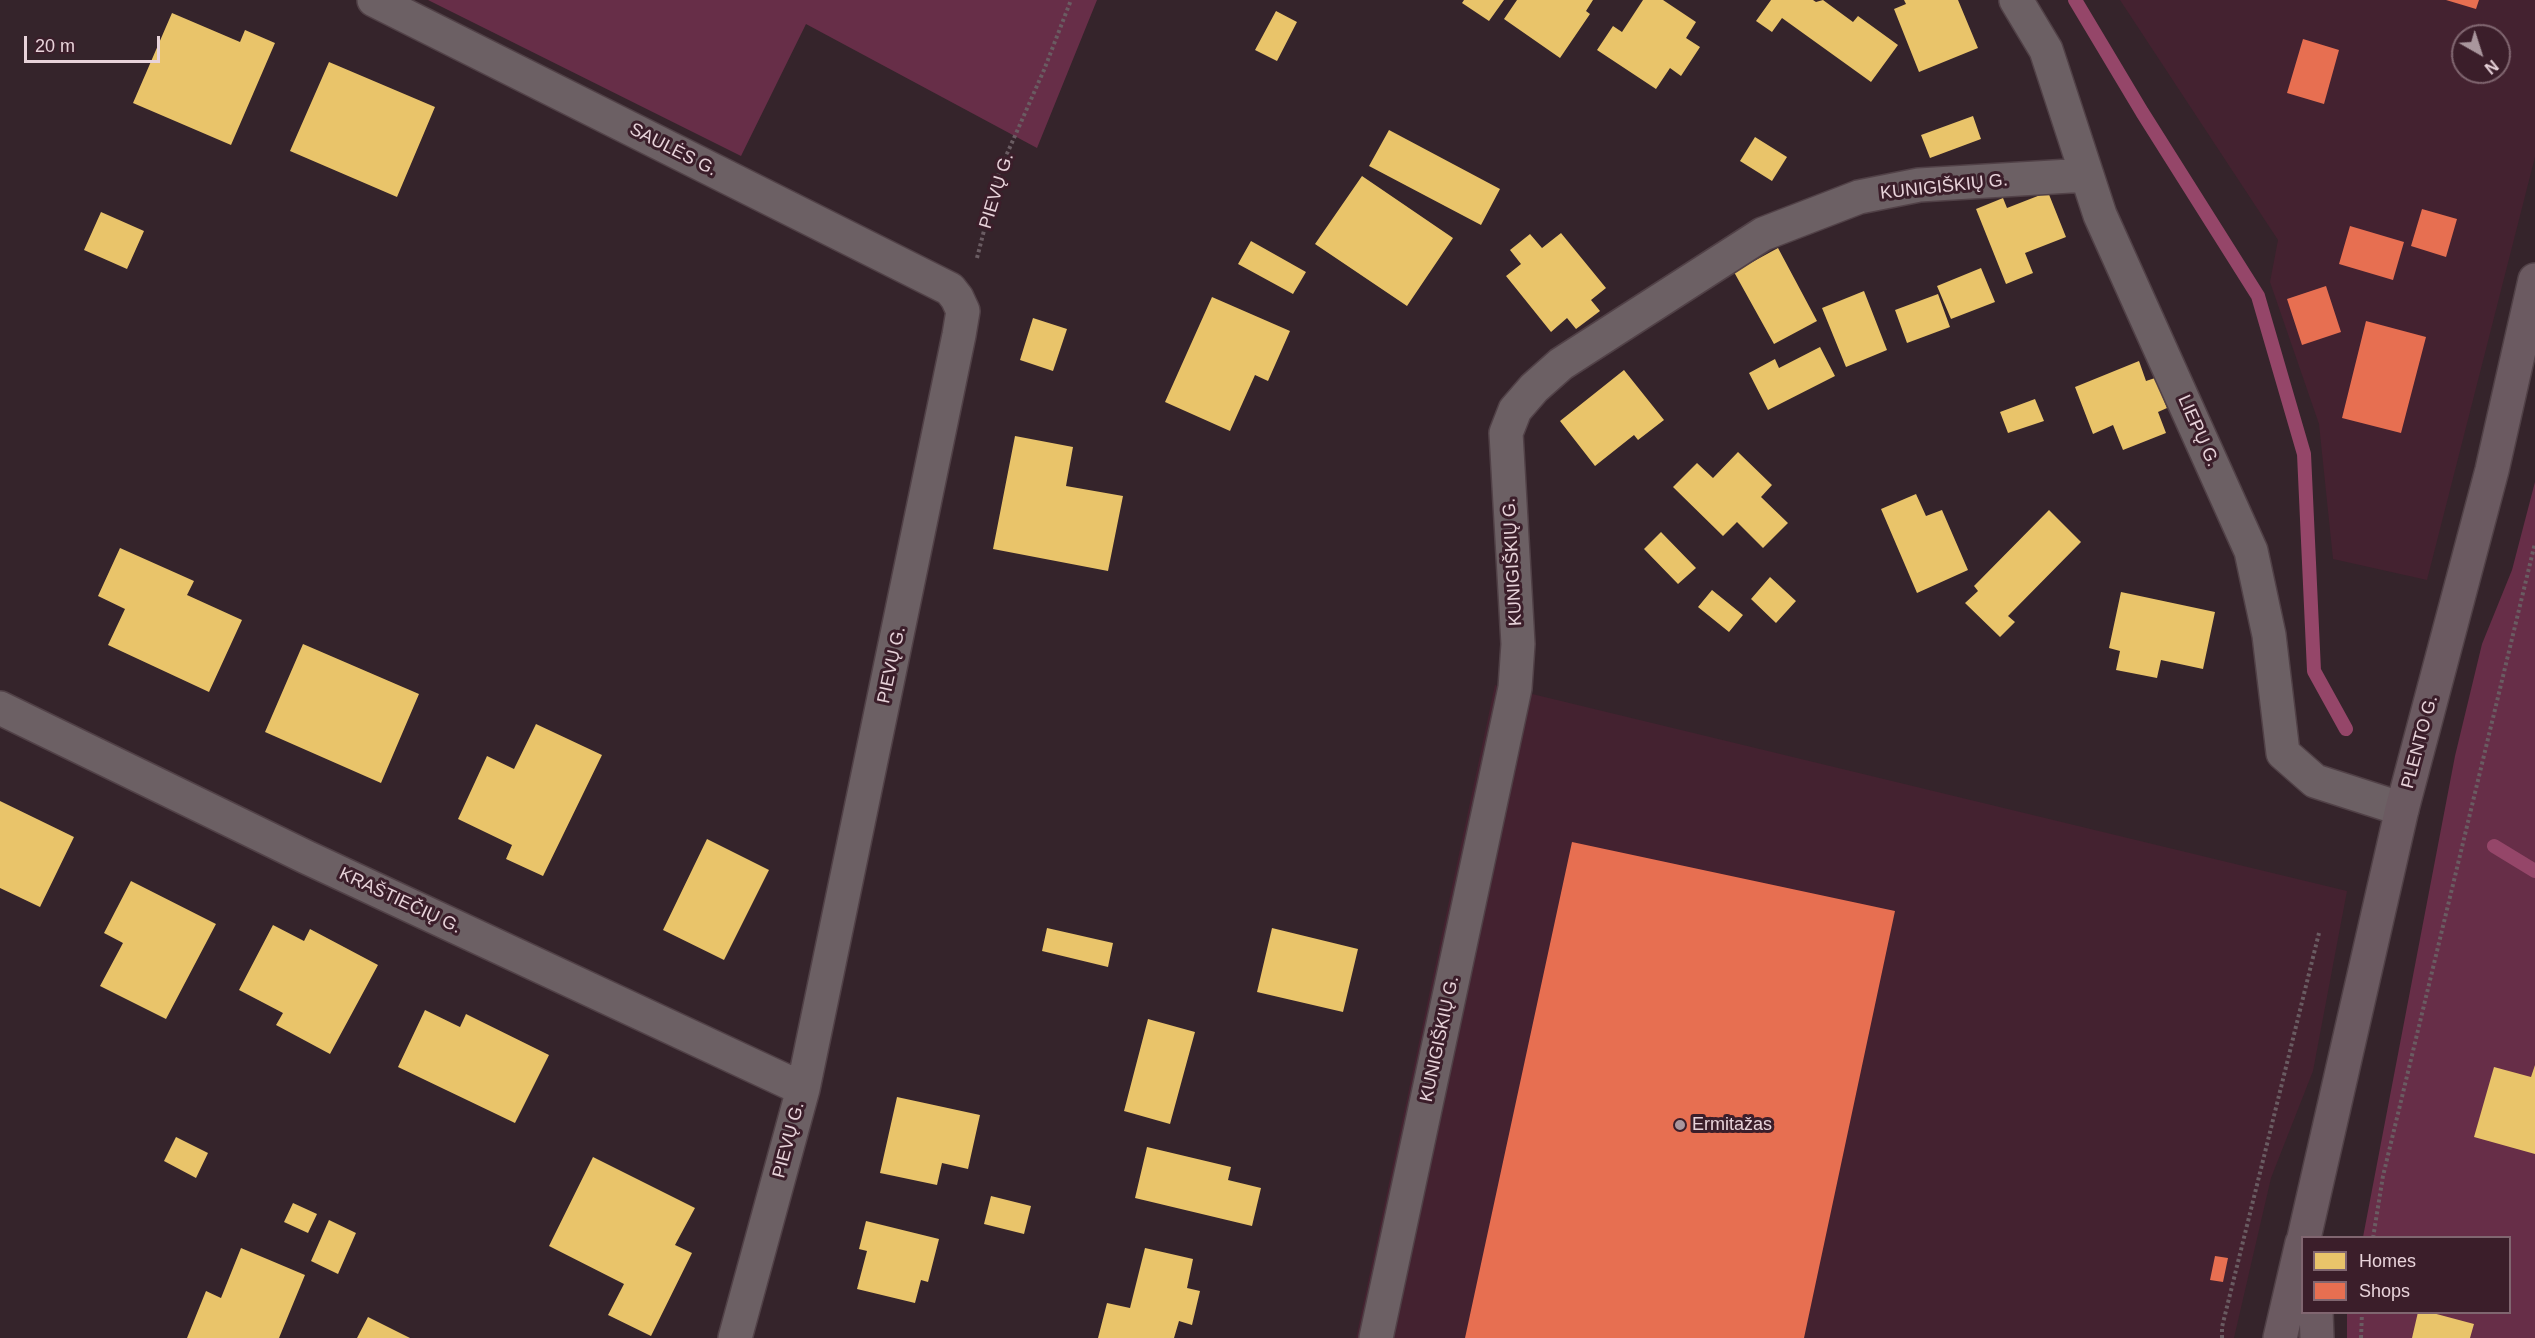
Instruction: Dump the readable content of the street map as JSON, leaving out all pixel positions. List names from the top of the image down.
{
  "streets": {
    "highway": ["PLENTO G."],
    "street": [
      "SAULĖS G.",
      "KUNIGIŠKIŲ G.",
      "PIEVŲ G.",
      "LIEPŲ G.",
      "KRAŠTIEČIŲ G."
    ]
  },
  "crossings": [
    ["SAULĖS G.", "PIEVŲ G."],
    ["KUNIGIŠKIŲ G.", "LIEPŲ G."],
    ["PIEVŲ G.", "KRAŠTIEČIŲ G."],
    ["LIEPŲ G.", "PLENTO G."]
  ],
  "places": ["Ermitažas"],
  "legend": ["Homes", "Shops"],
  "scale_bar": "20 m",
  "north": "bottom right"
}
